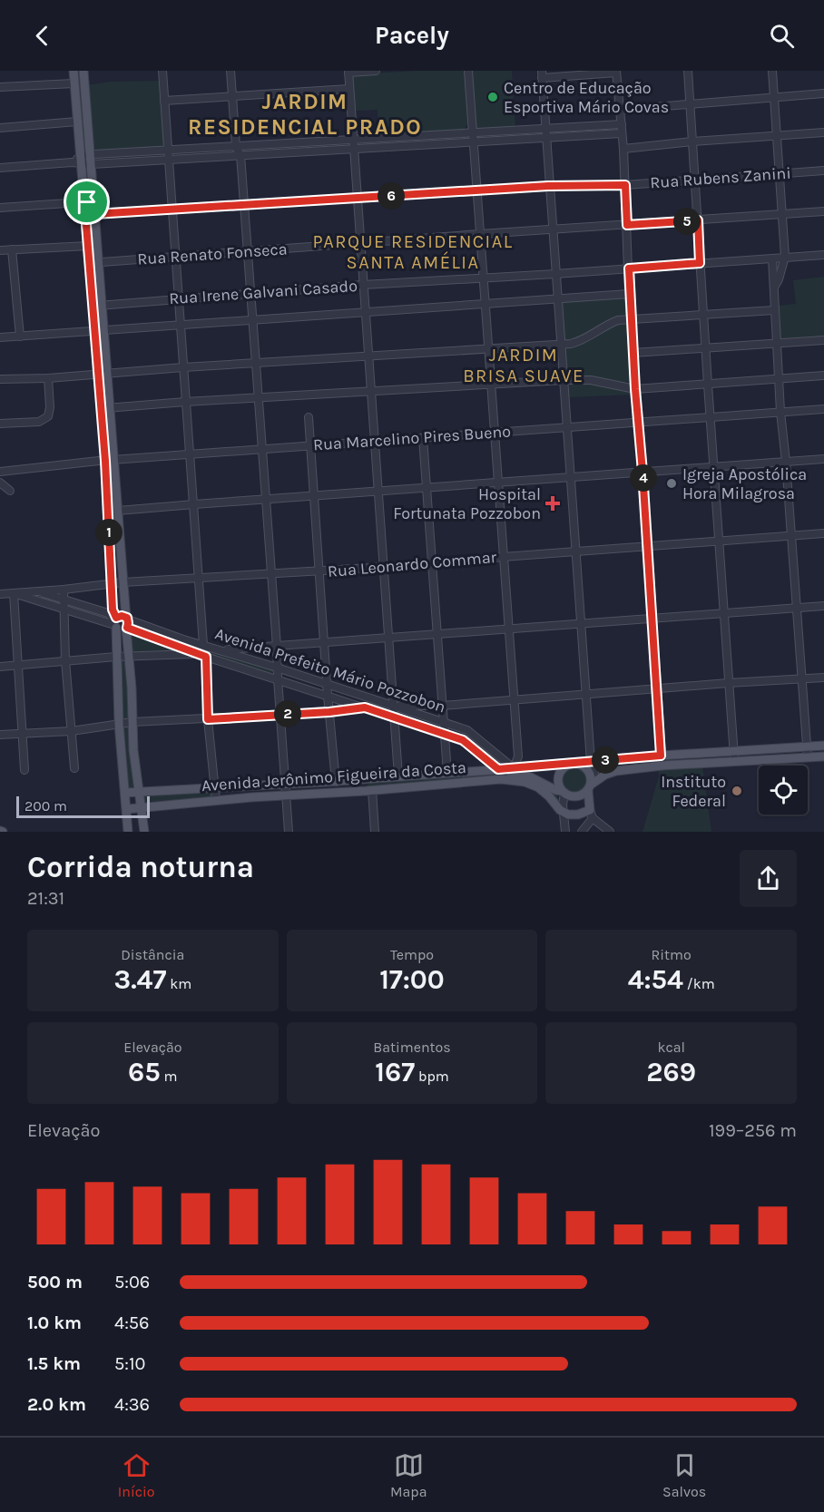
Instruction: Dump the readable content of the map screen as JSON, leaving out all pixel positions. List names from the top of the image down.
{
  "streets": {
    "main road": ["Avenida Prefeito Mário Pozzobon", "Avenida Jerônimo Figueira da Costa"],
    "street": [
      "Rua Rubens Zanini",
      "Rua Renato Fonseca",
      "Rua Irene Galvani Casado",
      "Rua Marcelino Pires Bueno",
      "Rua Leonardo Commar"
    ]
  },
  "crossings": [
    ["Avenida Prefeito Mário Pozzobon", "Avenida Jerônimo Figueira da Costa"]
  ],
  "districts": ["JARDIM RESIDENCIAL PRADO", "PARQUE RESIDENCIAL SANTA AMÉLIA", "JARDIM BRISA SUAVE"],
  "places": {
    "other": ["Centro de Educação Esportiva Mário Covas", "Igreja Apostólica Hora Milagrosa", "Instituto Federal"],
    "health": ["Hospital Fortunata Pozzobon"]
  },
  "scale_bar": "200 m",
  "page": {
    "header": "Pacely",
    "pins": [
      "6",
      "5",
      "4",
      "1",
      "2",
      "3"
    ],
    "scale": "200 m",
    "heading": ["Corrida noturna", "21:31"],
    "stats": [
      ["Distância", "3.47 km"],
      ["Tempo", "17:00"],
      ["Ritmo", "4:54 /km"],
      ["Elevação", "65 m"],
      ["Batimentos", "167 bpm"],
      ["kcal", "269"]
    ],
    "chart": ["Elevação", "199–256 m"],
    "list": [
      {
        "name": "500 m",
        "note": "5:06"
      },
      {
        "name": "1.0 km",
        "note": "4:56"
      },
      {
        "name": "1.5 km",
        "note": "5:10"
      },
      {
        "name": "2.0 km",
        "note": "4:36"
      }
    ],
    "tabs": ["Início", "Mapa", "Salvos"]
  }
}
